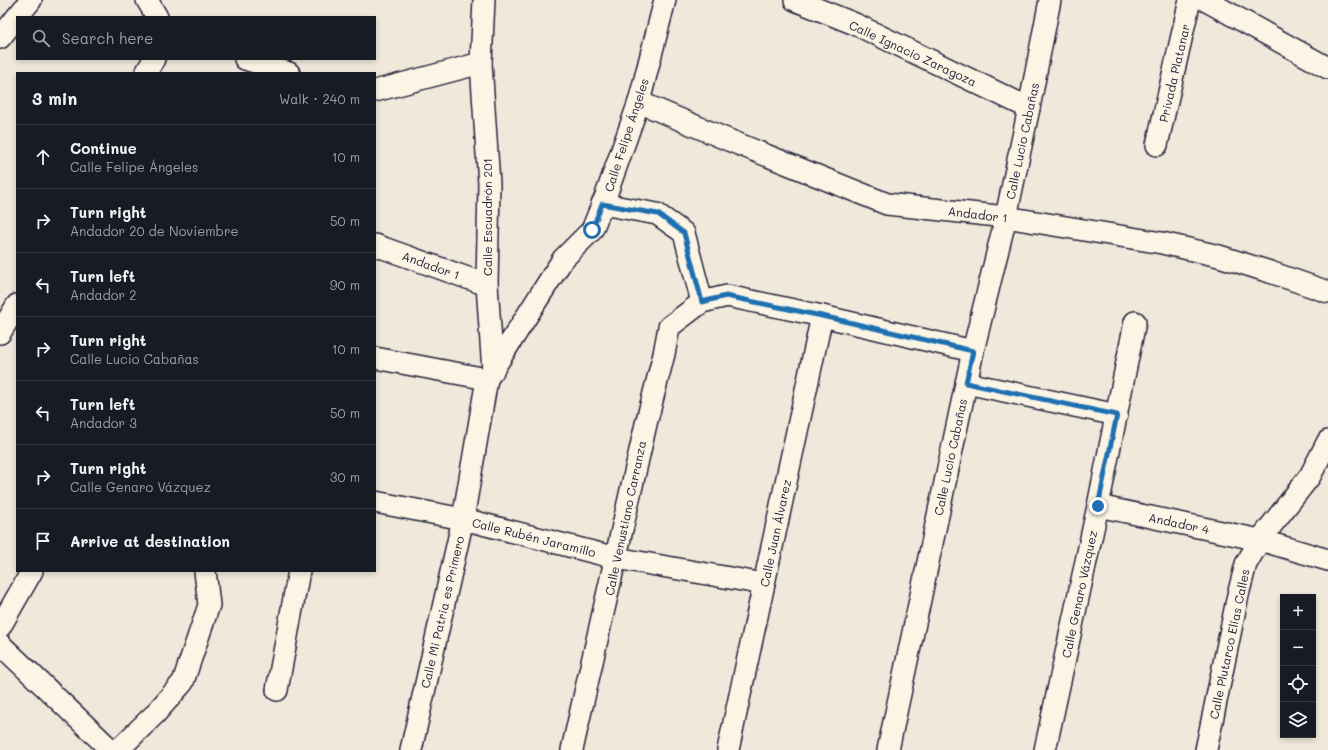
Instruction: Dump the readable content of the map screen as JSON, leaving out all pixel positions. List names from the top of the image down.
{
  "streets": {
    "street": [
      "Calle Ignacio Zaragoza",
      "Privada Platanar",
      "Calle Felipe Ángeles",
      "Calle Lucio Cabañas",
      "Andador 1",
      "Calle Escuadrón 201",
      "Calle Venustiano Carranza",
      "Andador 4",
      "Calle Juan Álvarez",
      "Calle Rubén Jaramillo",
      "Calle Genaro Vázquez",
      "Calle Mi Patria es Primero",
      "Calle Plutarco Elías Calles"
    ]
  },
  "crossings": [
    ["Calle Ignacio Zaragoza", "Calle Lucio Cabañas"],
    ["Calle Felipe Ángeles", "Andador 1"],
    ["Calle Felipe Ángeles", "Calle Escuadrón 201"],
    ["Calle Felipe Ángeles", "Calle Mi Patria es Primero"],
    ["Calle Lucio Cabañas", "Andador 1"],
    ["Andador 1", "Calle Escuadrón 201"],
    ["Calle Escuadrón 201", "Calle Mi Patria es Primero"],
    ["Calle Venustiano Carranza", "Calle Rubén Jaramillo"],
    ["Andador 4", "Calle Genaro Vázquez"],
    ["Andador 4", "Calle Plutarco Elías Calles"],
    ["Calle Juan Álvarez", "Calle Rubén Jaramillo"],
    ["Calle Rubén Jaramillo", "Calle Mi Patria es Primero"]
  ],
  "page": {
    "search": "Search here",
    "heading": ["3 min", "Walk · 240 m"],
    "list": [
      ["Continue", "Calle Felipe Ángeles", "10 m"],
      ["Turn right", "Andador 20 de Noviembre", "50 m"],
      ["Turn left", "Andador 2", "90 m"],
      ["Turn right", "Calle Lucio Cabañas", "10 m"],
      ["Turn left", "Andador 3", "50 m"],
      ["Turn right", "Calle Genaro Vázquez", "30 m"],
      "Arrive at destination"
    ],
    "map_buttons": ["+", "−"]
  }
}
